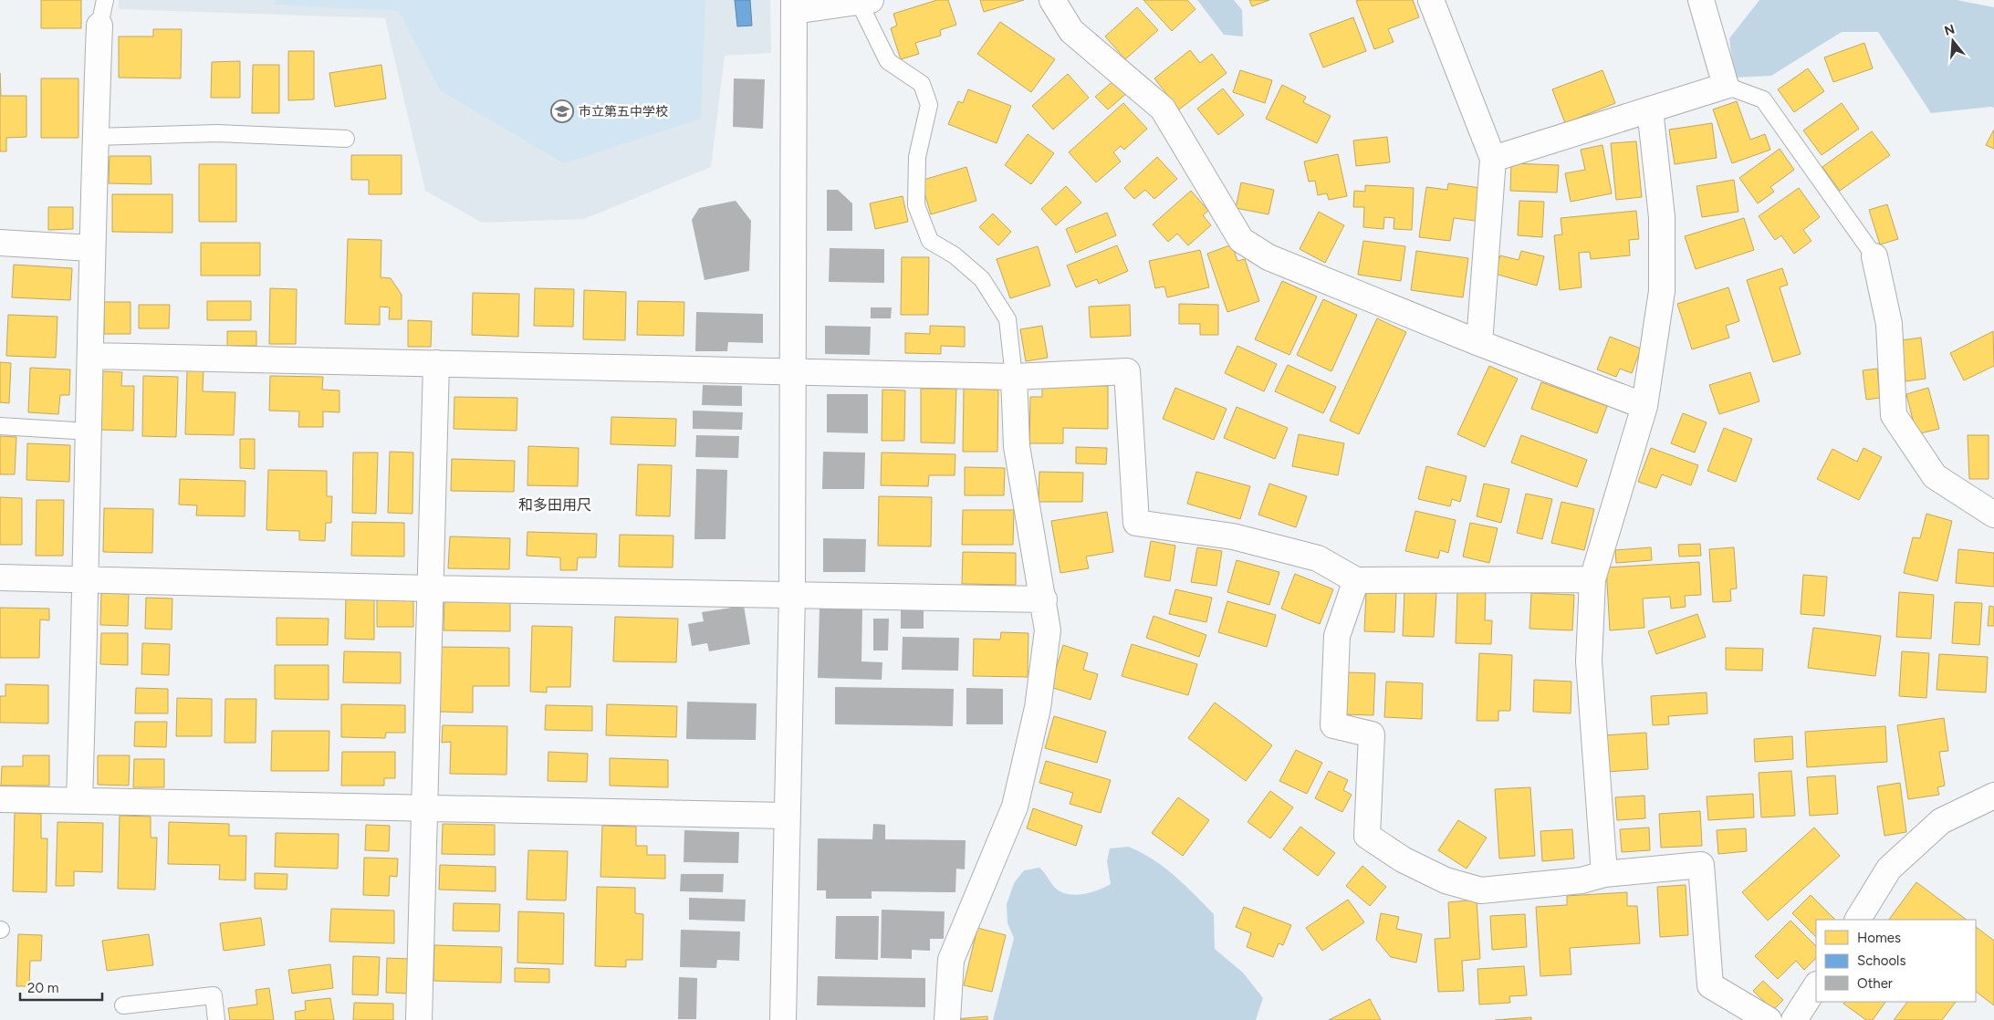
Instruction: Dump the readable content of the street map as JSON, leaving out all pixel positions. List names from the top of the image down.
{
  "districts": ["和多田用尺"],
  "places": {
    "school or university": ["市立第五中学校"]
  },
  "legend": ["Homes", "Schools", "Other"],
  "scale_bar": "20 m",
  "north": "top"
}
